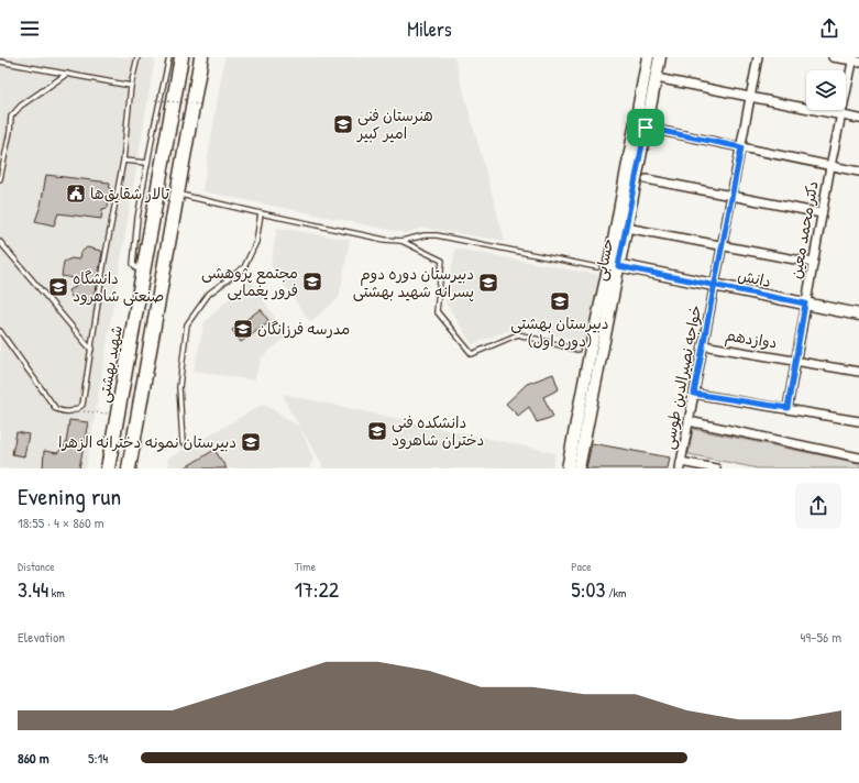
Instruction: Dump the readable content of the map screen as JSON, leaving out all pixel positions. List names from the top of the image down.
{
  "streets": {
    "highway": ["شهید بهشتی"],
    "main road": ["حسابی", "دانش"],
    "street": ["دکتر محمد معین", "دوازدهم", "خواجه نصیرالدین طوسی"]
  },
  "crossings": [
    ["دکتر محمد معین", "دانش"],
    ["دکتر محمد معین", "دوازدهم"],
    ["حسابی", "دانش"],
    ["دانش", "خواجه نصیرالدین طوسی"],
    ["دوازدهم", "خواجه نصیرالدین طوسی"]
  ],
  "places": {
    "school or university": [
      "هنرستان فنی امیر کبیر",
      "مجتمع پژوهشی فرور یغمایی",
      "دبیرستان دوره دوم پسرانه شهید بهشتی",
      "دانشگاه صنعتی شاهرود",
      "دبیرستان بهشتی (دوره اول)",
      "مدرسه فرزانگان",
      "دانشکده فنی دختران شاهرود",
      "دبیرستان نمونه دخترانه الزهرا"
    ],
    "public building": ["تالار شقایق‌‌ها"]
  },
  "page": {
    "header": "Milers",
    "heading": ["Evening run", "18:55 · 4 × 860 m"],
    "stats": [
      ["Distance", "3.44 km"],
      ["Time", "17:22"],
      ["Pace", "5:03 /km"]
    ],
    "chart": ["Elevation", "49–56 m"],
    "list": [
      {
        "name": "860 m",
        "note": "5:14"
      }
    ]
  }
}
